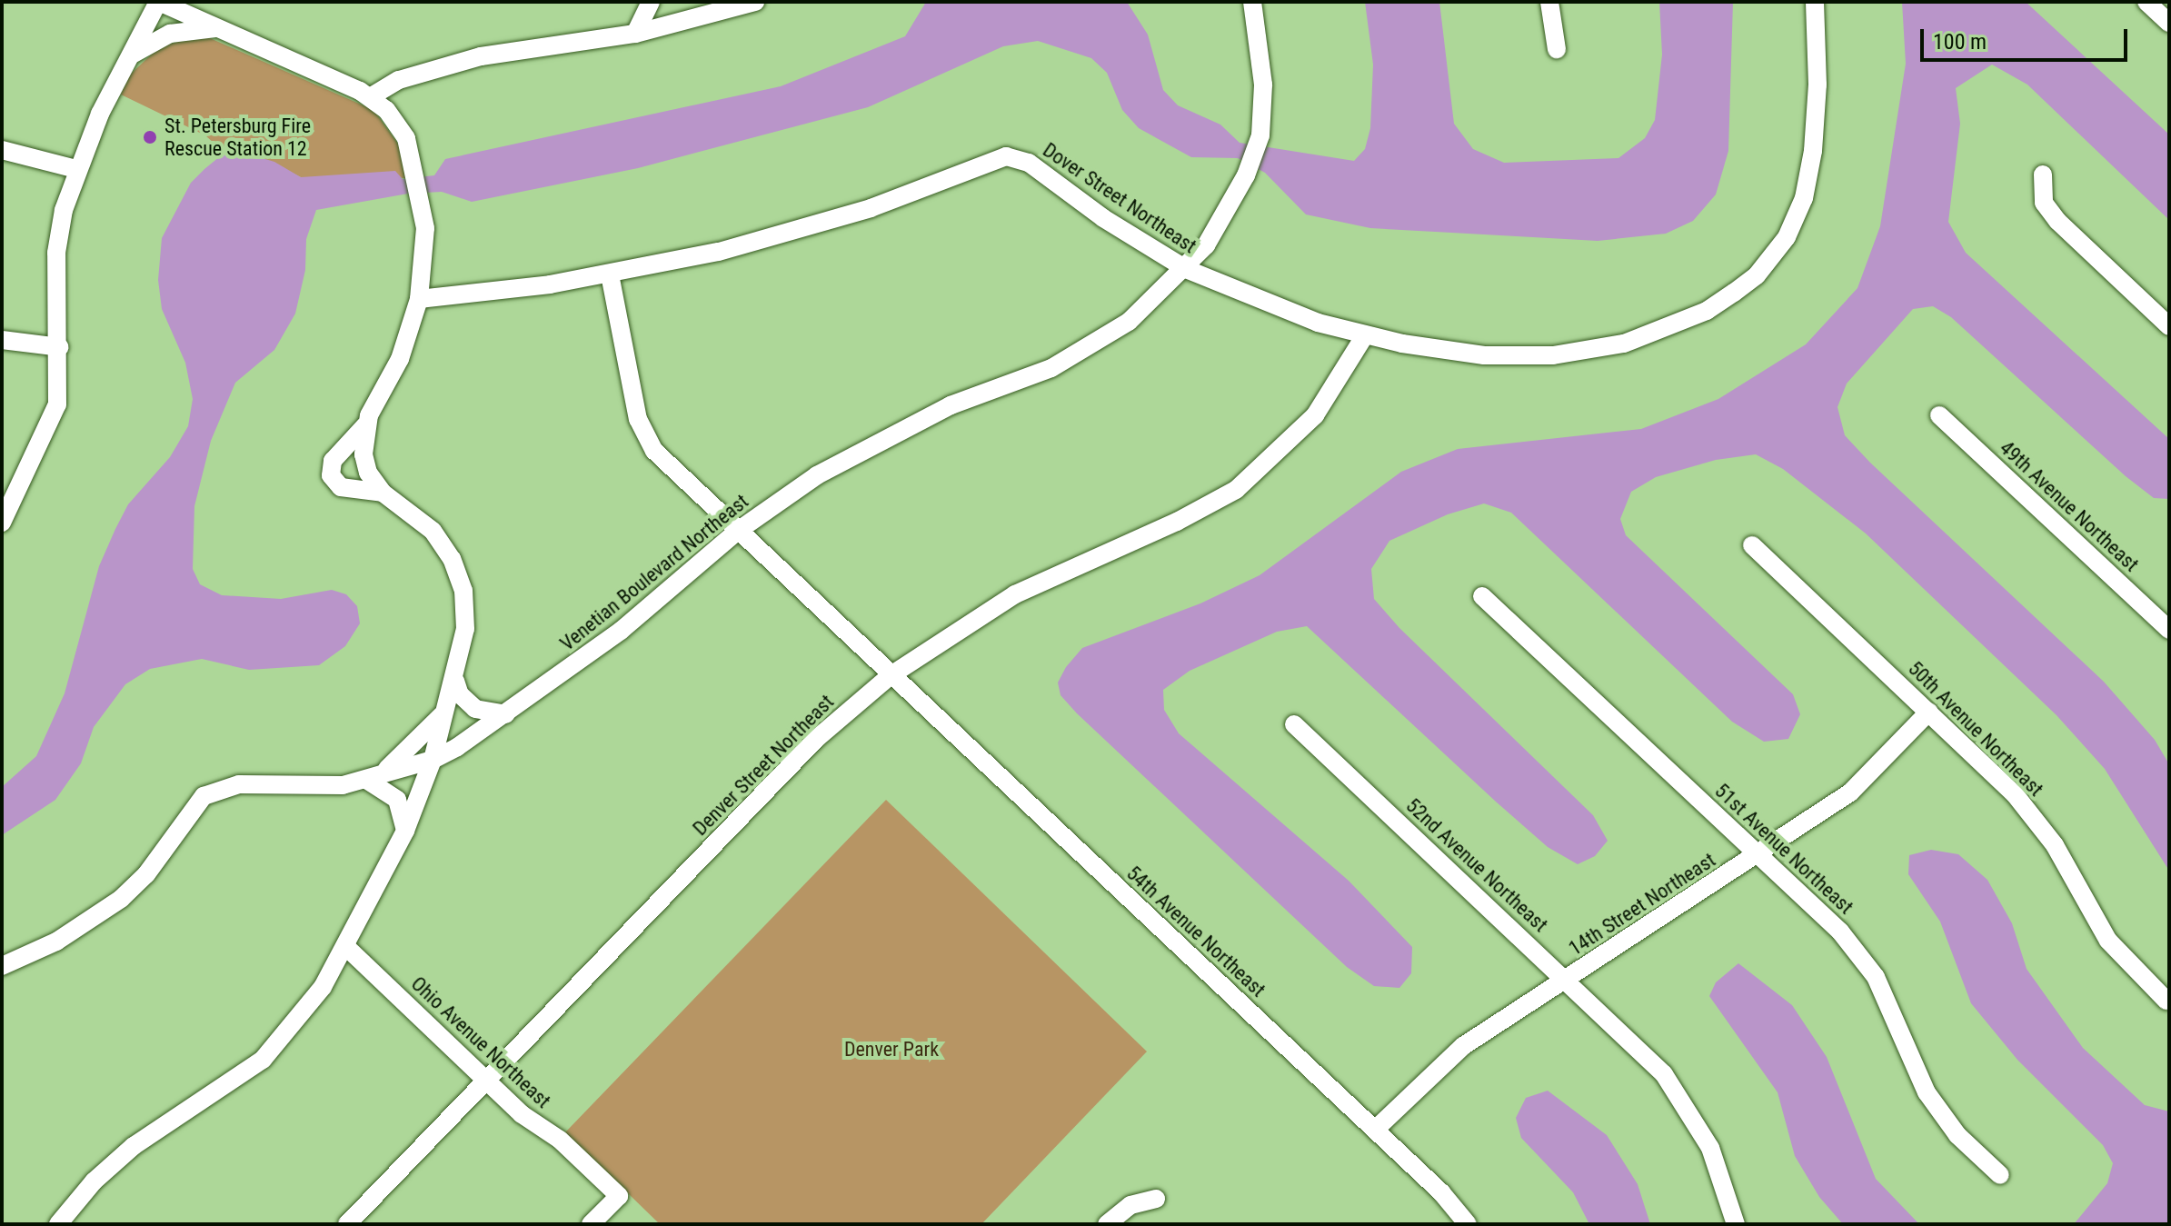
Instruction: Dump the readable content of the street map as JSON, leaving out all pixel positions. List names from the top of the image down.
{
  "streets": {
    "street": [
      "Dover Street Northeast",
      "49th Avenue Northeast",
      "Venetian Boulevard Northeast",
      "50th Avenue Northeast",
      "Denver Street Northeast",
      "51st Avenue Northeast",
      "52nd Avenue Northeast",
      "14th Street Northeast",
      "54th Avenue Northeast",
      "Ohio Avenue Northeast"
    ]
  },
  "crossings": [
    ["Dover Street Northeast", "Venetian Boulevard Northeast"],
    ["Dover Street Northeast", "Denver Street Northeast"],
    ["Dover Street Northeast", "54th Avenue Northeast"],
    ["Venetian Boulevard Northeast", "54th Avenue Northeast"],
    ["50th Avenue Northeast", "14th Street Northeast"],
    ["Denver Street Northeast", "54th Avenue Northeast"],
    ["Denver Street Northeast", "Ohio Avenue Northeast"],
    ["51st Avenue Northeast", "14th Street Northeast"],
    ["52nd Avenue Northeast", "14th Street Northeast"],
    ["14th Street Northeast", "54th Avenue Northeast"]
  ],
  "parks": ["Denver Park"],
  "places": ["St. Petersburg Fire Rescue Station 12"],
  "scale_bar": "100 m"
}
